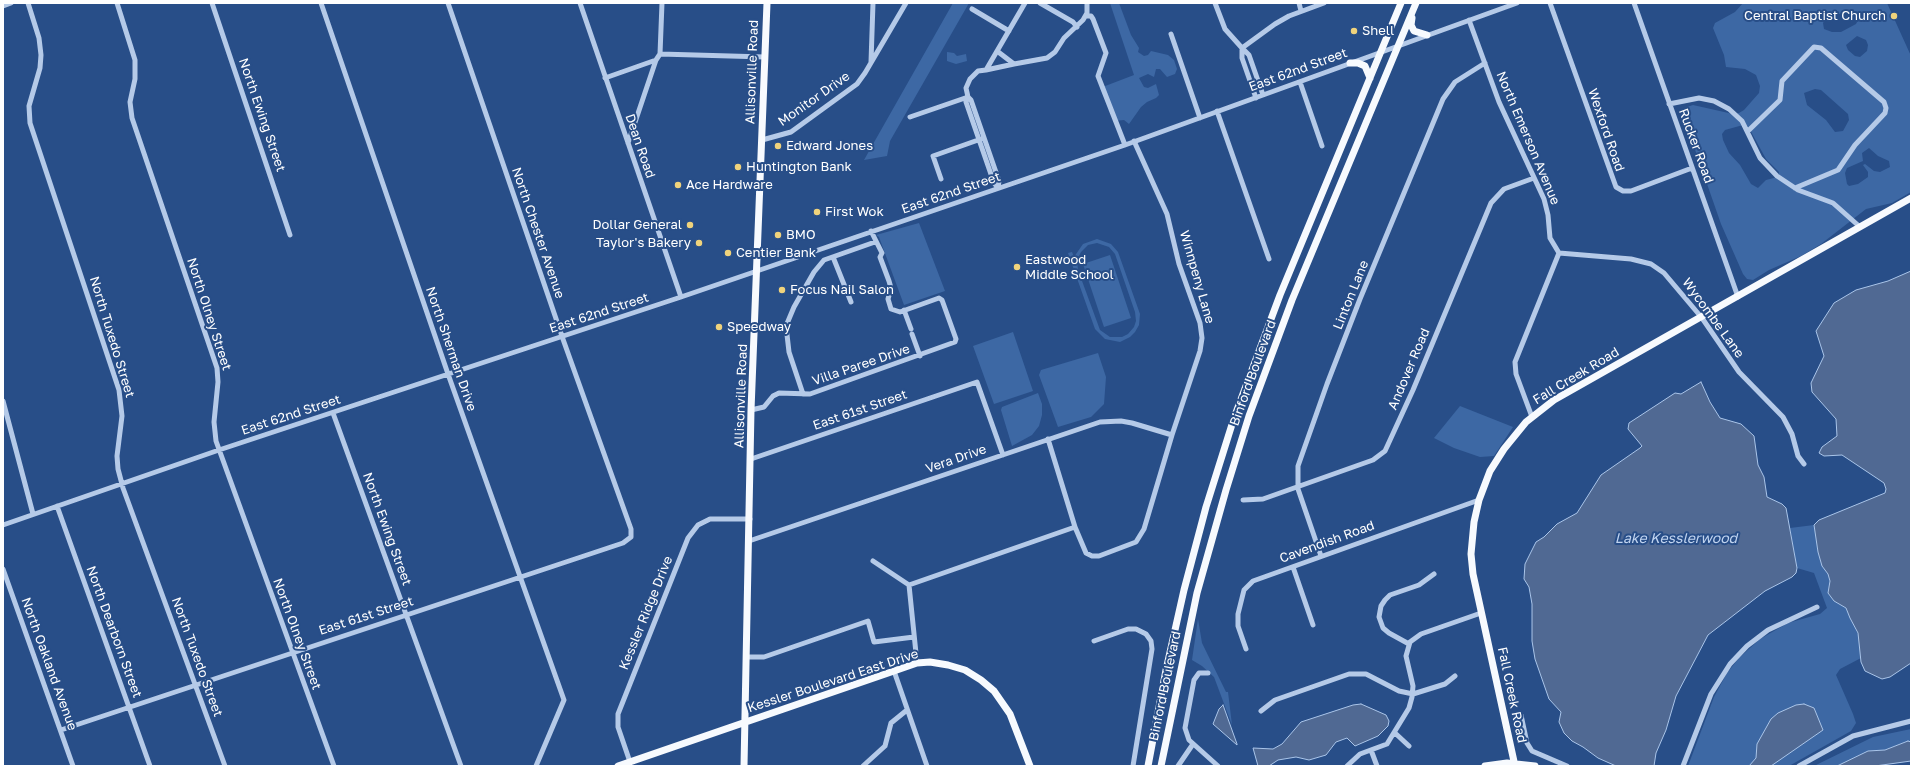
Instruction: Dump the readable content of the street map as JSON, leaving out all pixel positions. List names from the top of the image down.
{
  "streets": {
    "main road": [
      "Allisonville Road",
      "Binford Boulevard",
      "Fall Creek Road",
      "Kessler Boulevard East Drive"
    ],
    "street": [
      "East 62nd Street",
      "Monitor Drive",
      "North Ewing Street",
      "Wexford Road",
      "North Emerson Avenue",
      "Dean Road",
      "Rucker Road",
      "North Chester Avenue",
      "Winnpeny Lane",
      "Linton Lane",
      "North Olney Street",
      "Wycombe Lane",
      "North Tuxedo Street",
      "North Sherman Drive",
      "Villa Paree Drive",
      "Andover Road",
      "East 61st Street",
      "Vera Drive",
      "Cavendish Road",
      "Kessler Ridge Drive",
      "North Dearborn Street",
      "North Oakland Avenue"
    ]
  },
  "crossings": [
    ["East 62nd Street", "Allisonville Road"],
    ["East 62nd Street", "North Ewing Street"],
    ["East 62nd Street", "North Emerson Avenue"],
    ["East 62nd Street", "Dean Road"],
    ["East 62nd Street", "North Chester Avenue"],
    ["East 62nd Street", "Winnpeny Lane"],
    ["East 62nd Street", "North Olney Street"],
    ["East 62nd Street", "North Tuxedo Street"],
    ["East 62nd Street", "North Sherman Drive"],
    ["East 62nd Street", "Binford Boulevard"],
    ["East 62nd Street", "North Dearborn Street"],
    ["Allisonville Road", "Monitor Drive"],
    ["Allisonville Road", "Villa Paree Drive"],
    ["Allisonville Road", "East 61st Street"],
    ["Allisonville Road", "Vera Drive"],
    ["Allisonville Road", "Kessler Ridge Drive"],
    ["Allisonville Road", "Kessler Boulevard East Drive"],
    ["North Ewing Street", "East 61st Street"],
    ["Wexford Road", "Rucker Road"],
    ["North Emerson Avenue", "Linton Lane"],
    ["North Emerson Avenue", "Wycombe Lane"],
    ["North Emerson Avenue", "Andover Road"],
    ["Rucker Road", "Fall Creek Road"],
    ["North Chester Avenue", "East 61st Street"],
    ["Winnpeny Lane", "Vera Drive"],
    ["Linton Lane", "Andover Road"],
    ["Linton Lane", "Cavendish Road"],
    ["North Olney Street", "East 61st Street"],
    ["Wycombe Lane", "Fall Creek Road"],
    ["North Tuxedo Street", "East 61st Street"],
    ["North Sherman Drive", "East 61st Street"],
    ["Fall Creek Road", "Cavendish Road"],
    ["East 61st Street", "Vera Drive"],
    ["East 61st Street", "North Dearborn Street"],
    ["East 61st Street", "North Oakland Avenue"],
    ["Kessler Ridge Drive", "Kessler Boulevard East Drive"]
  ],
  "water": ["Lake Kesslerwood"],
  "places": [
    "Central Baptist Church",
    "Shell",
    "Edward Jones",
    "Huntington Bank",
    "Ace Hardware",
    "First Wok",
    "Dollar General",
    "BMO",
    "Taylor's Bakery",
    "Centier Bank",
    "Eastwood Middle School",
    "Focus Nail Salon",
    "Speedway"
  ]
}
